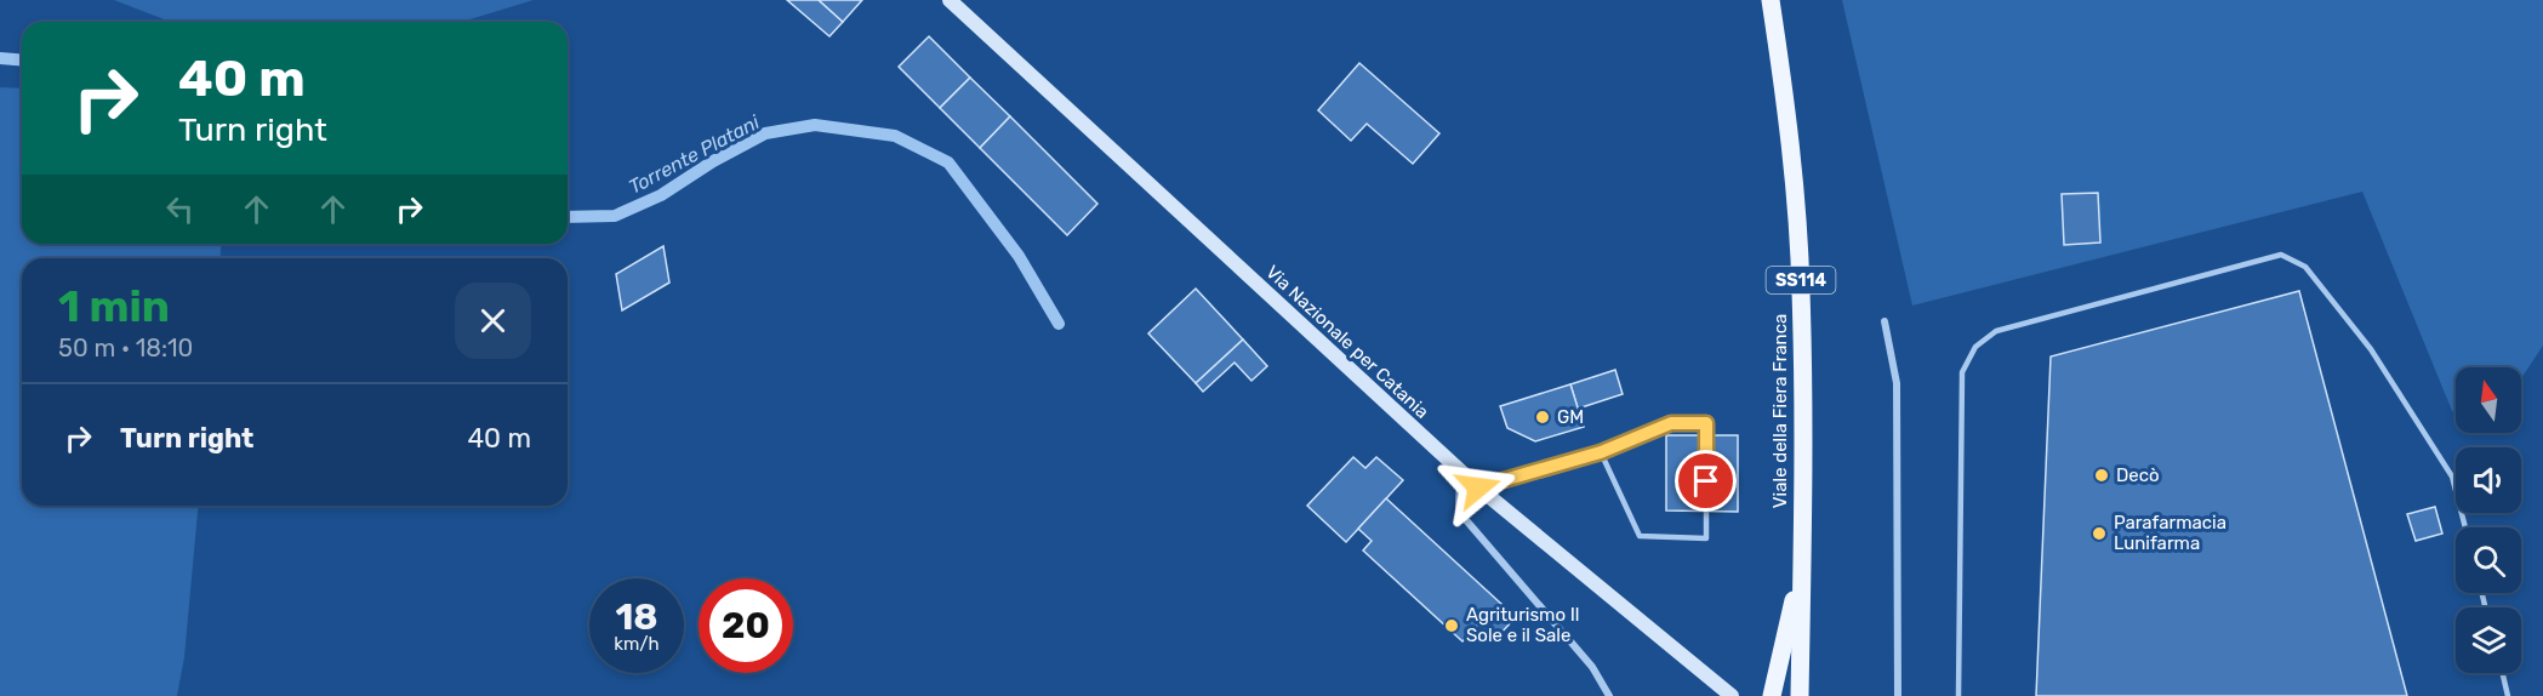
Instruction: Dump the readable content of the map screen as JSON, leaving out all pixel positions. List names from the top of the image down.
{
  "streets": {
    "main road": ["SS114", "Via Nazionale per Catania", "Viale della Fiera Franca"]
  },
  "water": ["Torrente Platani"],
  "places": [
    "GM",
    "Decò",
    "Parafarmacia Lunifarma",
    "Agriturismo Il Sole e il Sale"
  ],
  "north": "top",
  "page": {
    "turn": ["40 m", "Turn right"],
    "heading": ["1 min", "50 m · 18:10"],
    "list": [
      {
        "name": "Turn right",
        "value": "40 m"
      }
    ],
    "speed": "18 km/h",
    "limit": "20"
  }
}
